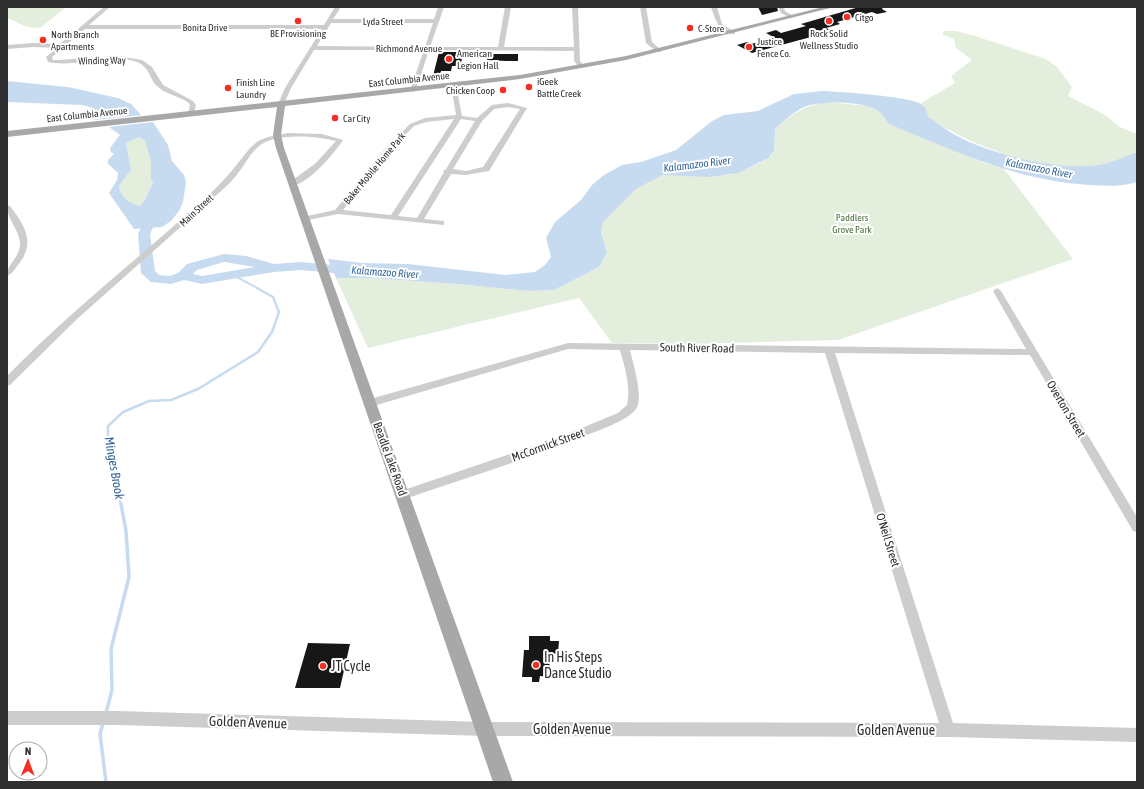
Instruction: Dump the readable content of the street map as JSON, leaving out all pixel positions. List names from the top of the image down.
{
  "streets": {
    "main road": ["East Columbia Avenue", "Beadle Lake Road"],
    "street": [
      "Lyda Street",
      "Bonita Drive",
      "Richmond Avenue",
      "Winding Way",
      "Baker Mobile Home Park",
      "Main Street",
      "South River Road",
      "Overton Street",
      "McCormick Street",
      "O'Neil Street",
      "Golden Avenue"
    ]
  },
  "crossings": [
    ["Lyda Street", "Bonita Drive"],
    ["Winding Way", "East Columbia Avenue"],
    ["Baker Mobile Home Park", "Beadle Lake Road"],
    ["Main Street", "Beadle Lake Road"],
    ["South River Road", "Overton Street"],
    ["South River Road", "McCormick Street"],
    ["South River Road", "Beadle Lake Road"],
    ["South River Road", "O'Neil Street"],
    ["McCormick Street", "Beadle Lake Road"],
    ["Beadle Lake Road", "Golden Avenue"],
    ["O'Neil Street", "Golden Avenue"]
  ],
  "water": ["Kalamazoo River", "Minges Brook"],
  "parks": ["Paddlers Grove Park"],
  "places": [
    "Citgo",
    "BE Provisioning",
    "Rock Solid Wellness Studio",
    "C-Store",
    "North Branch Apartments",
    "Justice Fence Co.",
    "American Legion Hall",
    "iGeek Battle Creek",
    "Finish Line Laundry",
    "Chicken Coop",
    "Car City",
    "In His Steps Dance Studio",
    "JT Cycle"
  ],
  "north": "top"
}
